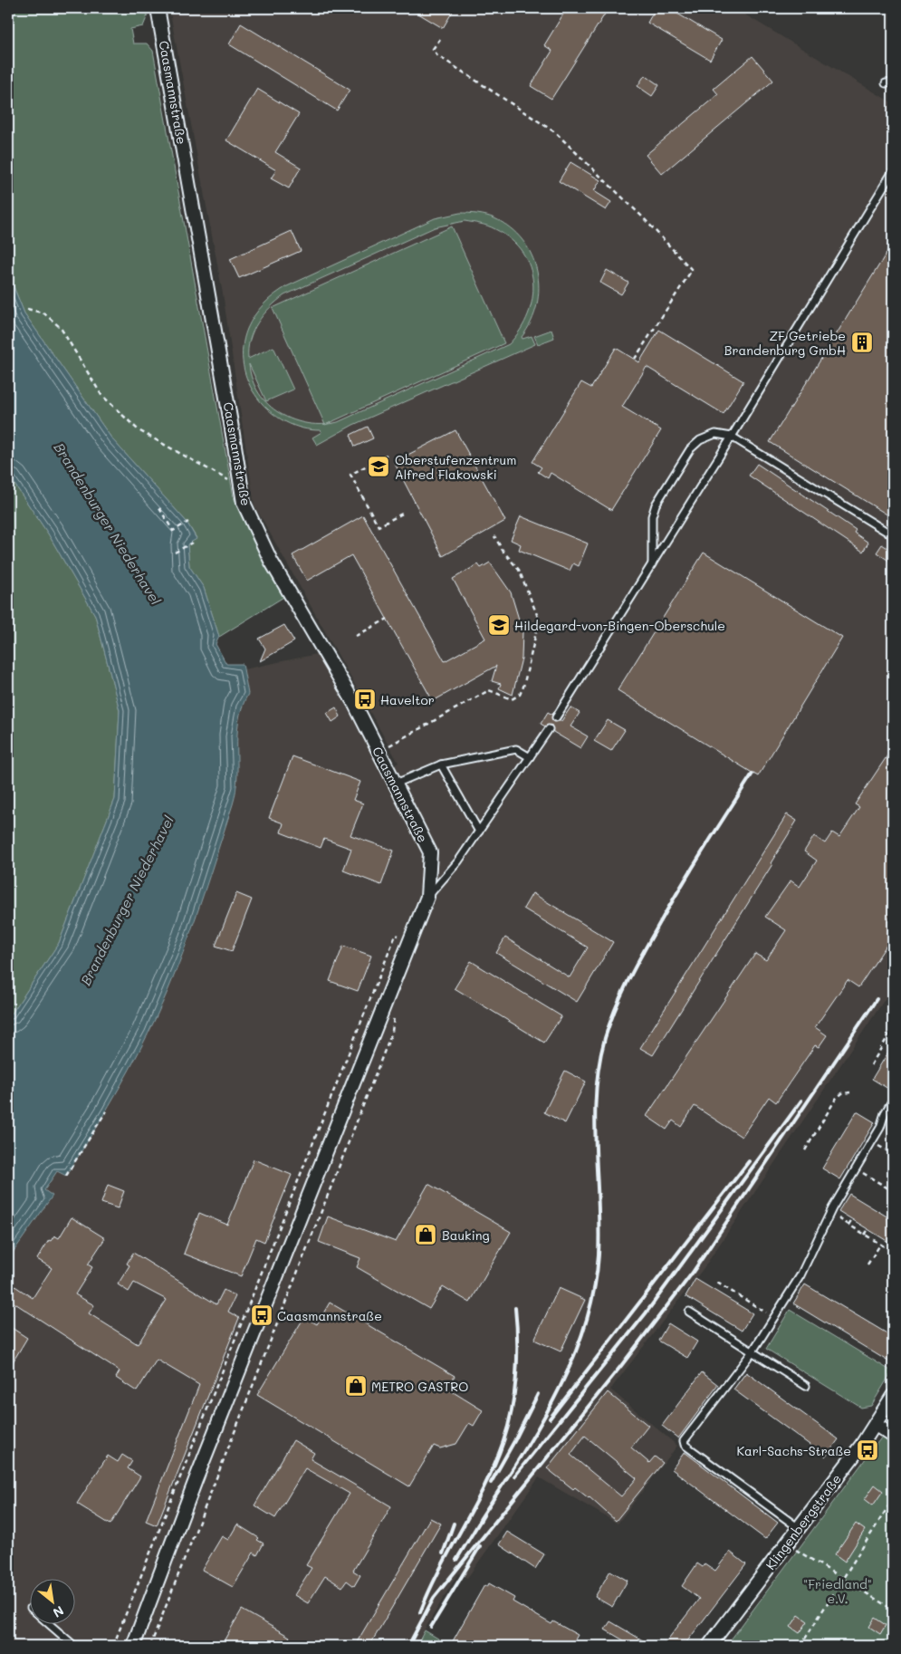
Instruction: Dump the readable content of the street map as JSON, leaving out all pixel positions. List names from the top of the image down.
{
  "streets": {
    "street": ["Caasmannstraße", "Klingenbergstraße"]
  },
  "water": ["Brandenburger Niederhavel"],
  "parks": ["\"Friedland\" e.V."],
  "places": {
    "building": ["ZF Getriebe Brandenburg GmbH"],
    "school or university": ["Oberstufenzentrum Alfred Flakowski", "Hildegard-von-Bingen-Oberschule"],
    "bus stop": ["Haveltor", "Caasmannstraße", "Karl-Sachs-Straße"],
    "shop": ["Bauking", "METRO GASTRO"]
  },
  "north": "bottom right"
}
